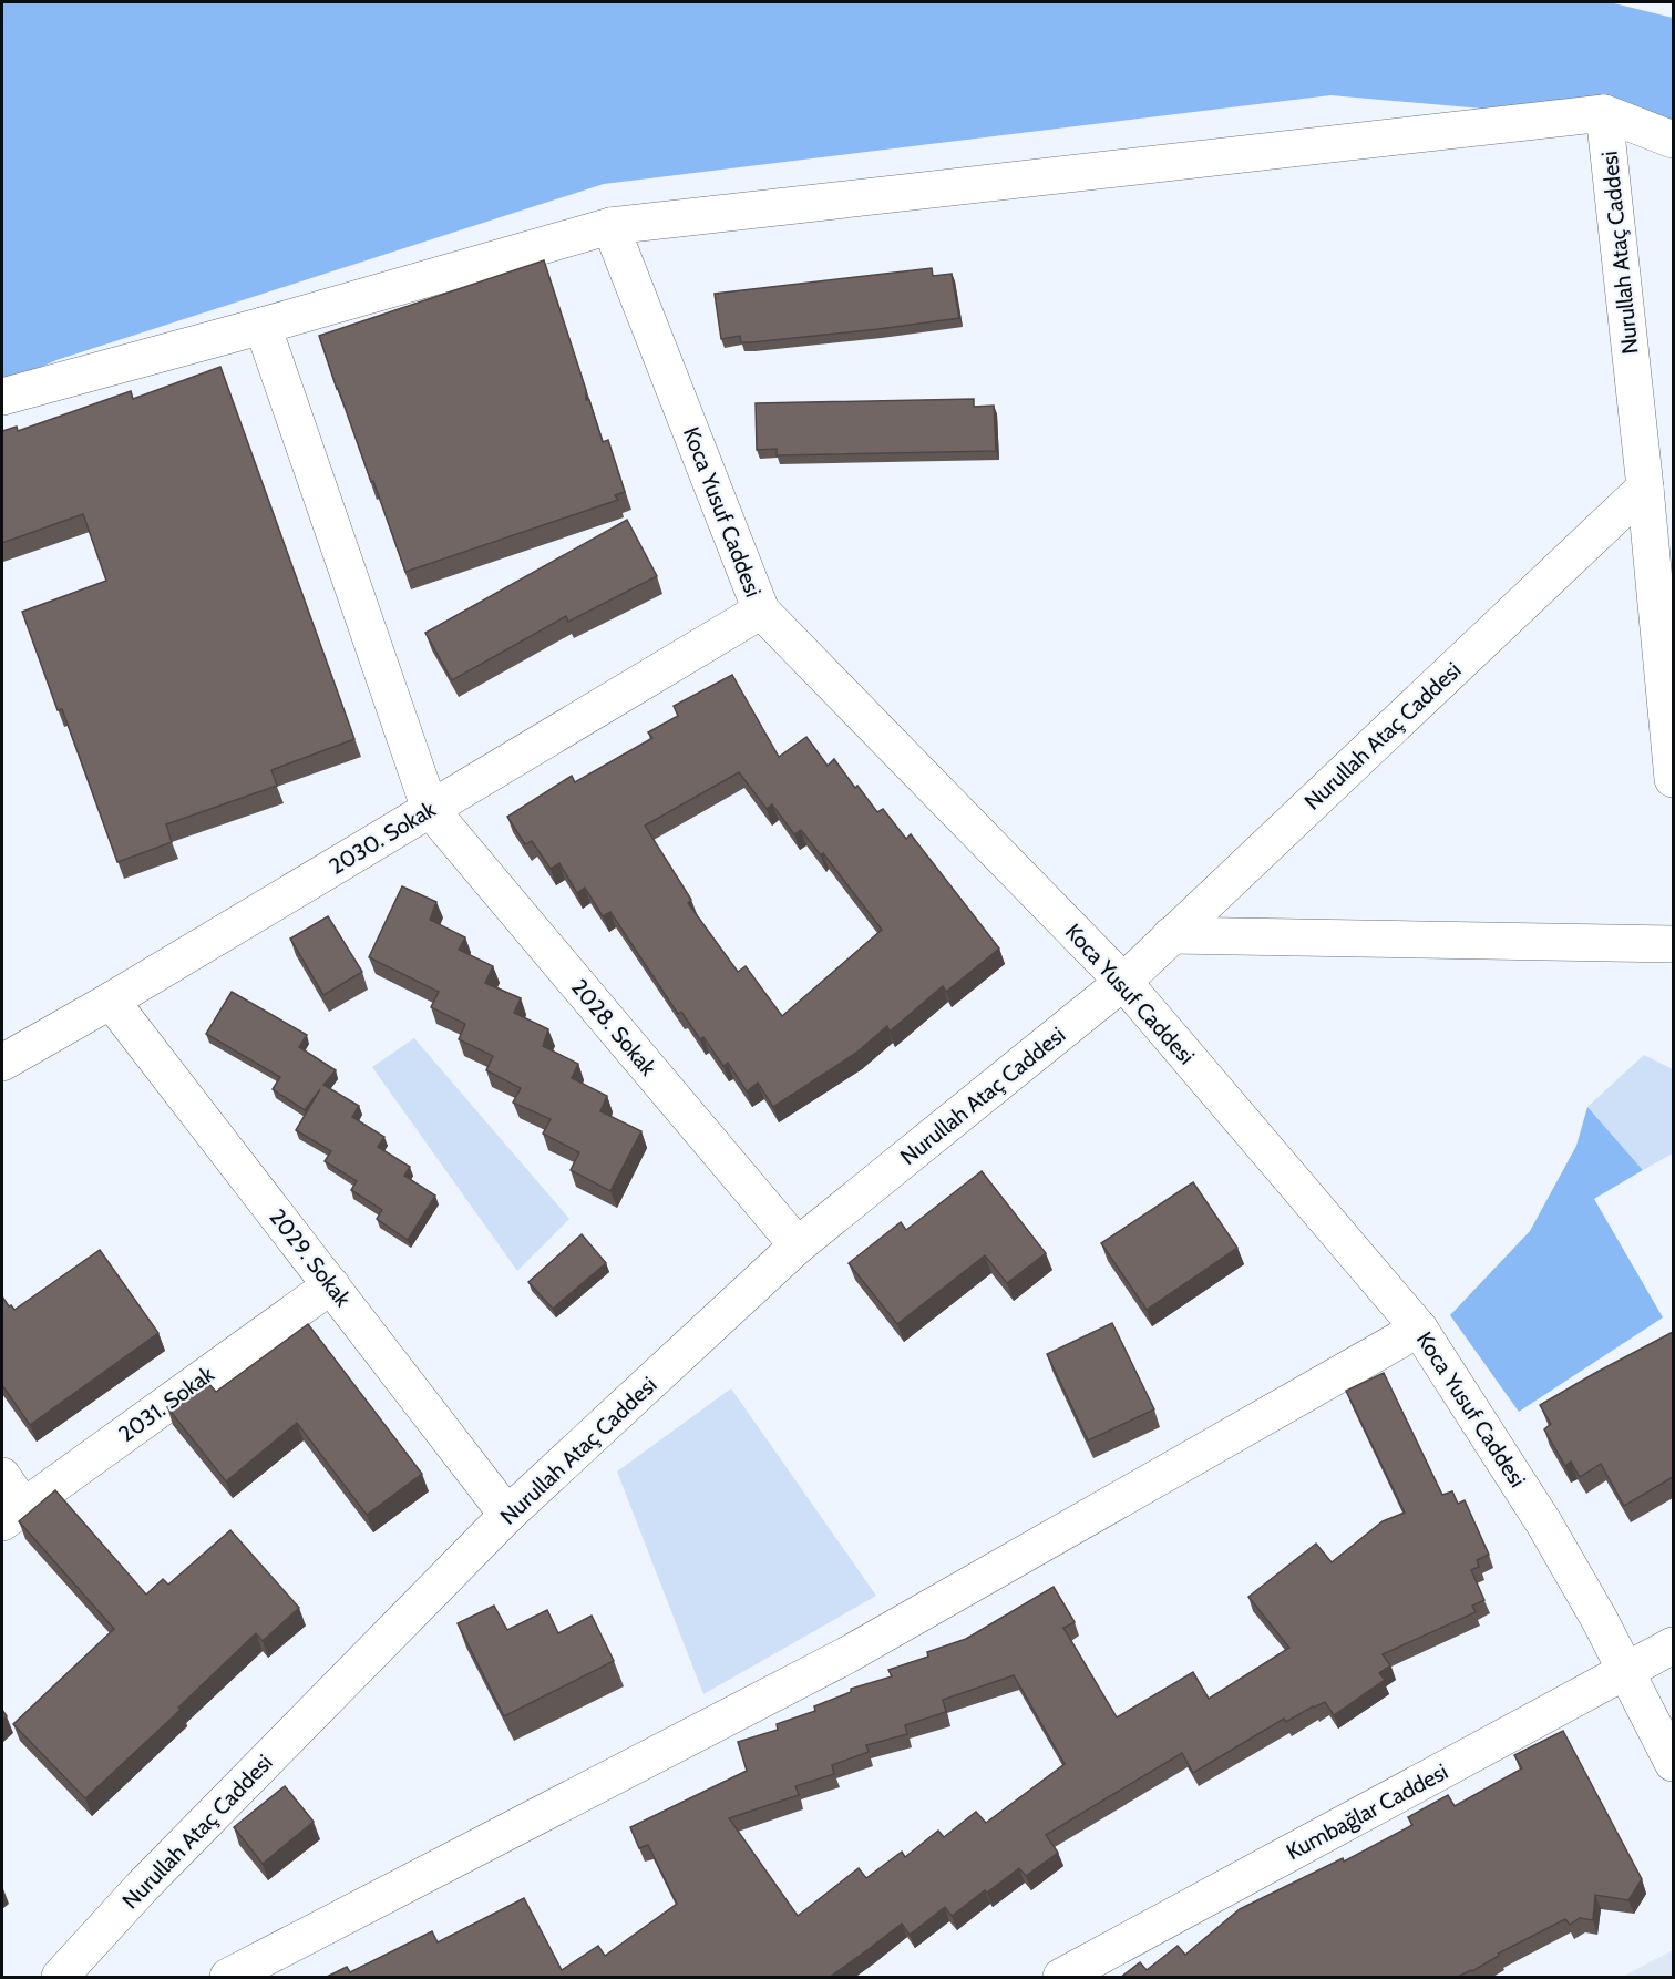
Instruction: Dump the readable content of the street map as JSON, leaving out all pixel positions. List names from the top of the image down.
{
  "streets": {
    "street": [
      "Nurullah Ataç Caddesi",
      "Koca Yusuf Caddesi",
      "2030. Sokak",
      "2028. Sokak",
      "2029. Sokak",
      "2031. Sokak",
      "Kumbağlar Caddesi"
    ]
  },
  "crossings": [
    ["Nurullah Ataç Caddesi", "Koca Yusuf Caddesi"],
    ["Nurullah Ataç Caddesi", "2028. Sokak"],
    ["Nurullah Ataç Caddesi", "2029. Sokak"],
    ["Koca Yusuf Caddesi", "2030. Sokak"],
    ["Koca Yusuf Caddesi", "Kumbağlar Caddesi"],
    ["2030. Sokak", "2028. Sokak"],
    ["2030. Sokak", "2029. Sokak"],
    ["2029. Sokak", "2031. Sokak"]
  ]
}
